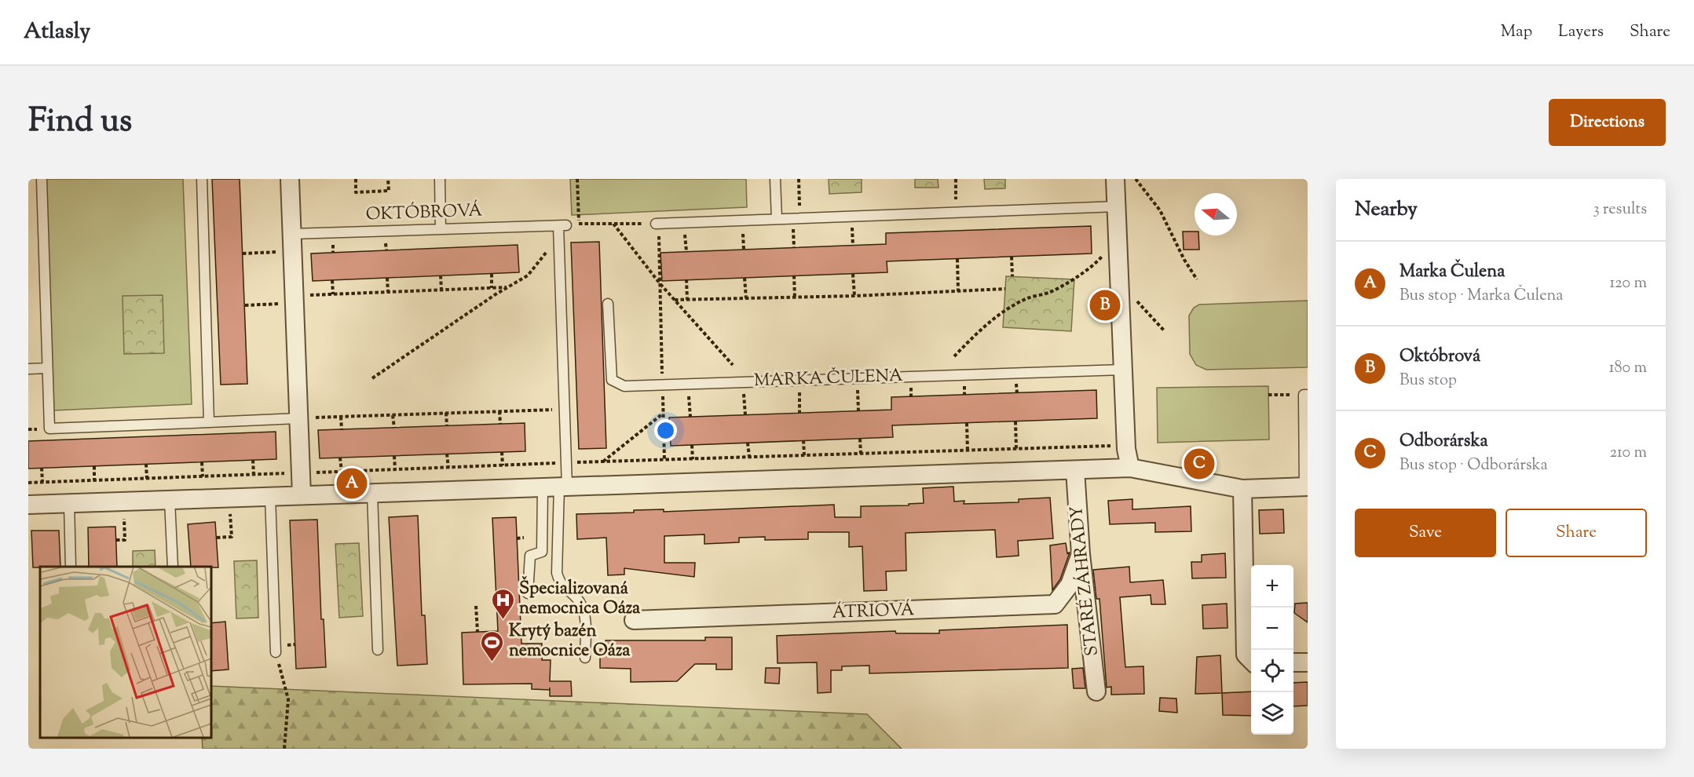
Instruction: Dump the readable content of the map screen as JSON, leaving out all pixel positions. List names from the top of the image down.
{
  "streets": {
    "street": ["STARÉ ZÁHRADY", "ÁTRIOVÁ"],
    "lane": ["OKTÓBROVÁ", "MARKA ČULENA"]
  },
  "crossings": [
    ["STARÉ ZÁHRADY", "ÁTRIOVÁ"]
  ],
  "places": {
    "hospital": ["Špecializovaná nemocnica Oáza"],
    "sports": ["Krytý bazén nemocnice Oáza"]
  },
  "north": "left",
  "page": {
    "header": "Atlasly",
    "nav": ["Map", "Layers", "Share"],
    "title": "Find us",
    "buttons": [
      "Directions",
      ["Save", "Share"]
    ],
    "heading": ["Nearby", "3 results"],
    "list": [
      {
        "mark": "A",
        "name": "Marka Čulena",
        "note": "Bus stop · Marka Čulena",
        "value": "120 m"
      },
      {
        "mark": "B",
        "name": "Októbrová",
        "note": "Bus stop",
        "value": "180 m"
      },
      {
        "mark": "C",
        "name": "Odborárska",
        "note": "Bus stop · Odborárska",
        "value": "210 m"
      }
    ],
    "pins": ["B", "C", "A"],
    "map_buttons": ["+", "−"]
  }
}
